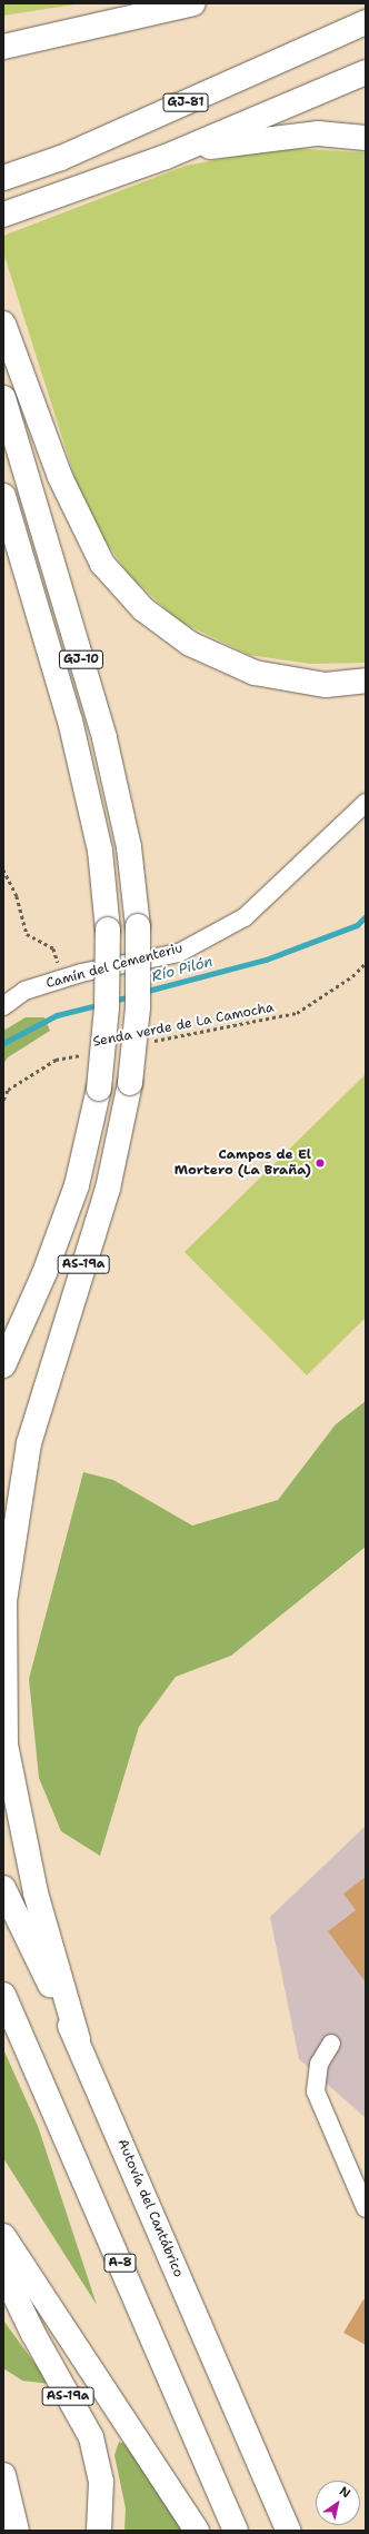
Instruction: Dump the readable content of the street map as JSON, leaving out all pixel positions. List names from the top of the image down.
{
  "streets": {
    "highway": [
      "GJ-81",
      "GJ-10",
      "AS-19a",
      "Autovía del Cantábrico",
      "A-8"
    ],
    "street": ["Camín del Cementeriu"],
    "path": ["Senda verde de La Camocha"]
  },
  "crossings": [
    ["GJ-10", "AS-19a"],
    ["AS-19a", "Autovía del Cantábrico"]
  ],
  "water": ["Río Pilón"],
  "places": ["Campos de El Mortero (La Braña)"],
  "north": "top right"
}
